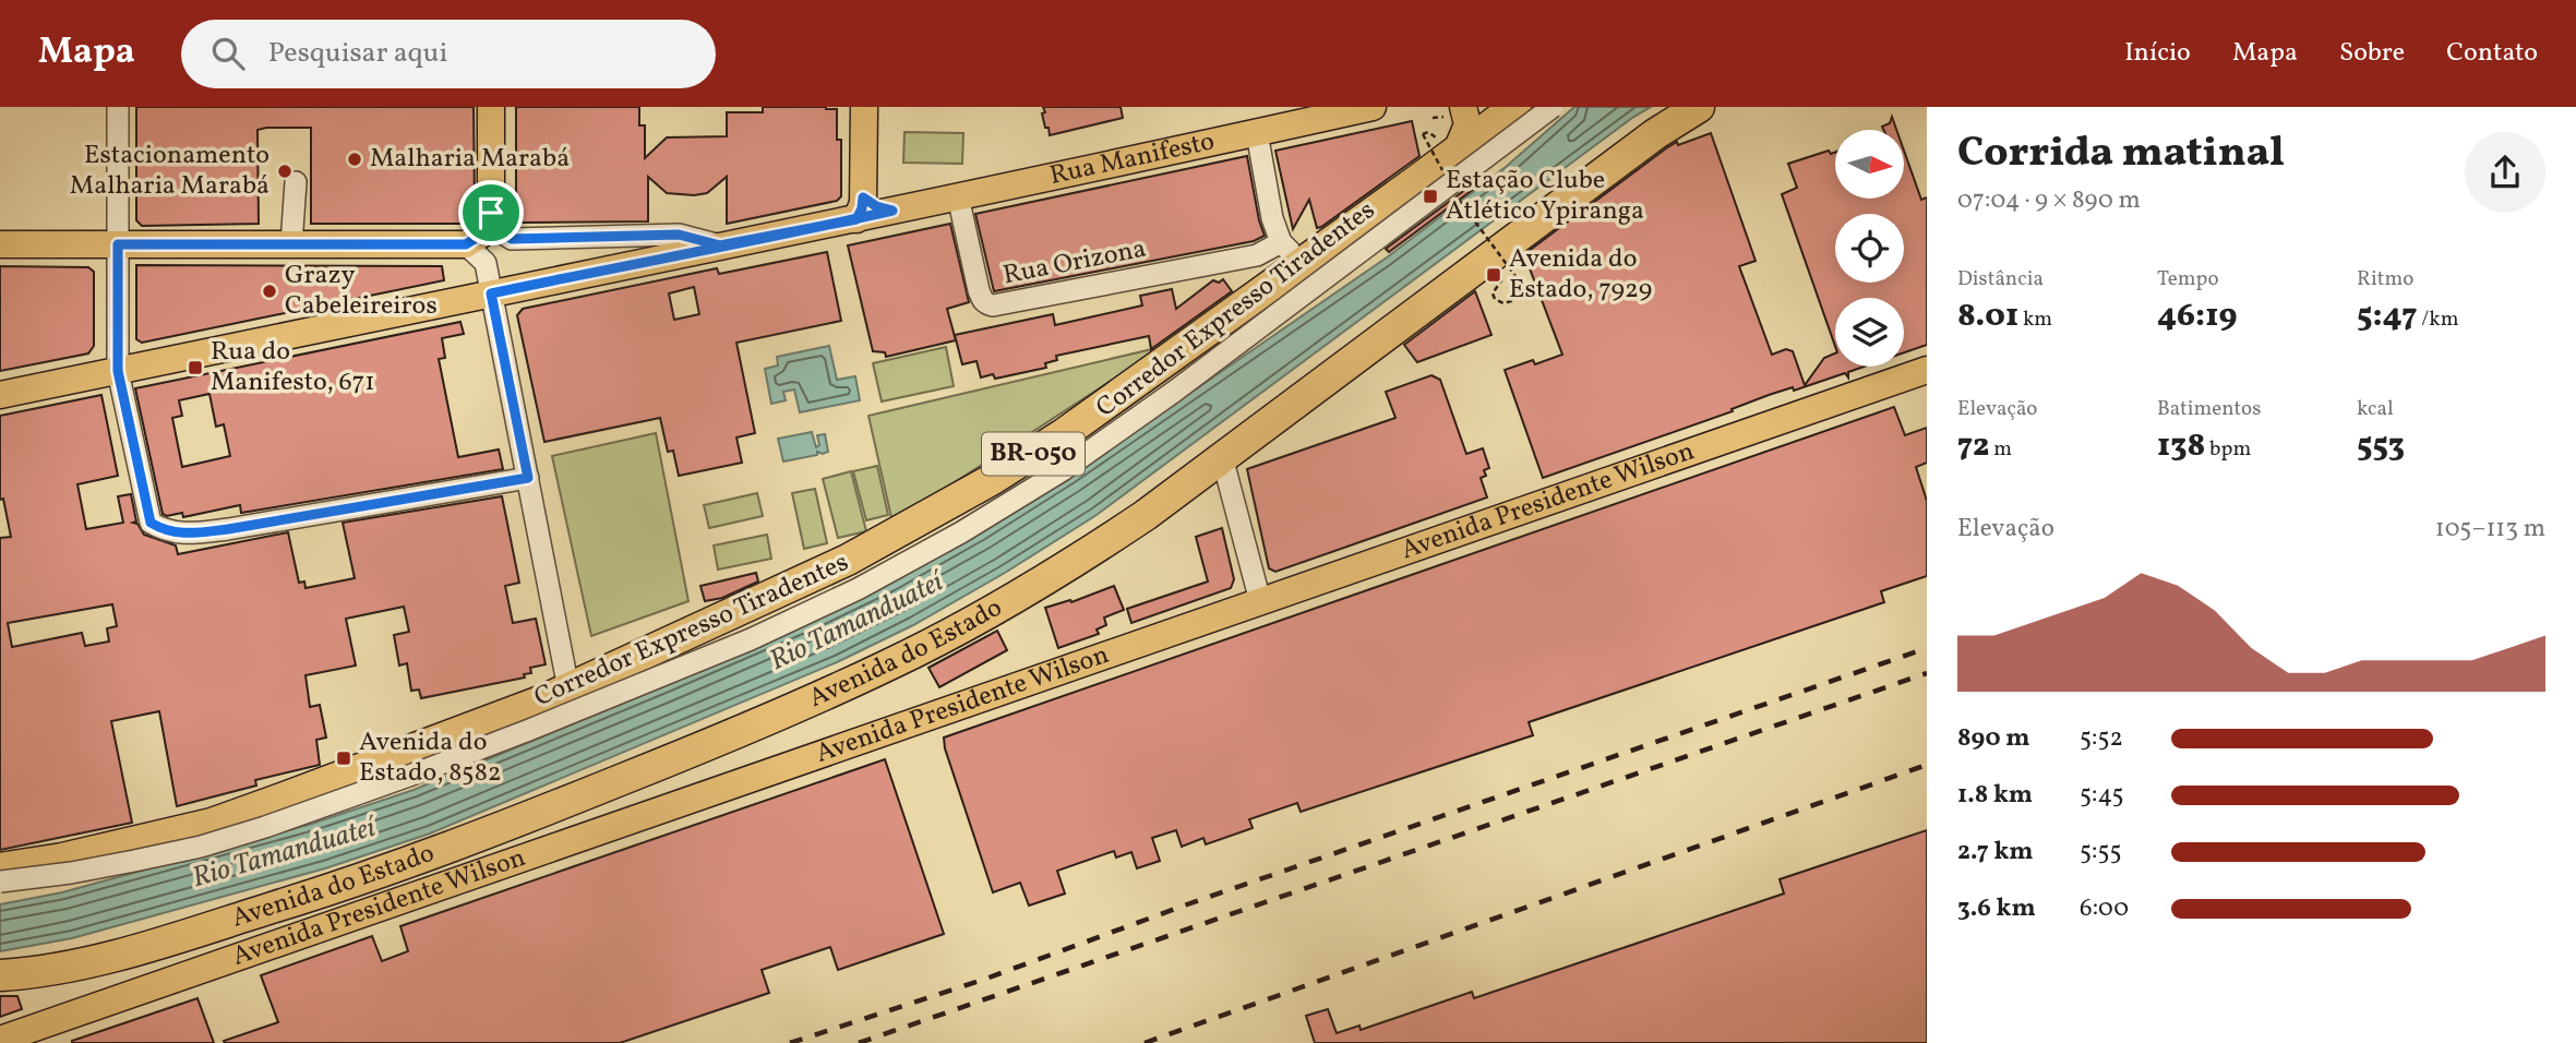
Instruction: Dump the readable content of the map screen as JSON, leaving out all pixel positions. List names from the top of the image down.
{
  "streets": {
    "highway": ["BR-050", "Avenida do Estado"],
    "main road": ["Rua Manifesto", "Avenida Presidente Wilson"],
    "street": ["Rua Orizona", "Corredor Expresso Tiradentes"]
  },
  "crossings": [
    ["Rua Manifesto", "Rua Orizona"],
    ["Rua Orizona", "BR-050"]
  ],
  "water": ["Rio Tamanduateí"],
  "places": {
    "other": ["Malharia Marabá", "Estacionamento Malharia Marabá", "Grazy Cabeleireiros"],
    "transit": [
      "Estação Clube Atlético Ypiranga",
      "Avenida do Estado, 7929",
      "Rua do Manifesto, 671",
      "Avenida do Estado, 8582"
    ]
  },
  "north": "right",
  "page": {
    "header": "Mapa",
    "search": "Pesquisar aqui",
    "nav": [
      "Início",
      "Mapa",
      "Sobre",
      "Contato"
    ],
    "heading": ["Corrida matinal", "07:04 · 9 × 890 m"],
    "stats": [
      ["Distância", "8.01 km"],
      ["Tempo", "46:19"],
      ["Ritmo", "5:47 /km"],
      ["Elevação", "72 m"],
      ["Batimentos", "138 bpm"],
      ["kcal", "553"]
    ],
    "chart": ["Elevação", "105–113 m"],
    "list": [
      {
        "name": "890 m",
        "note": "5:52"
      },
      {
        "name": "1.8 km",
        "note": "5:45"
      },
      {
        "name": "2.7 km",
        "note": "5:55"
      },
      {
        "name": "3.6 km",
        "note": "6:00"
      }
    ]
  }
}
